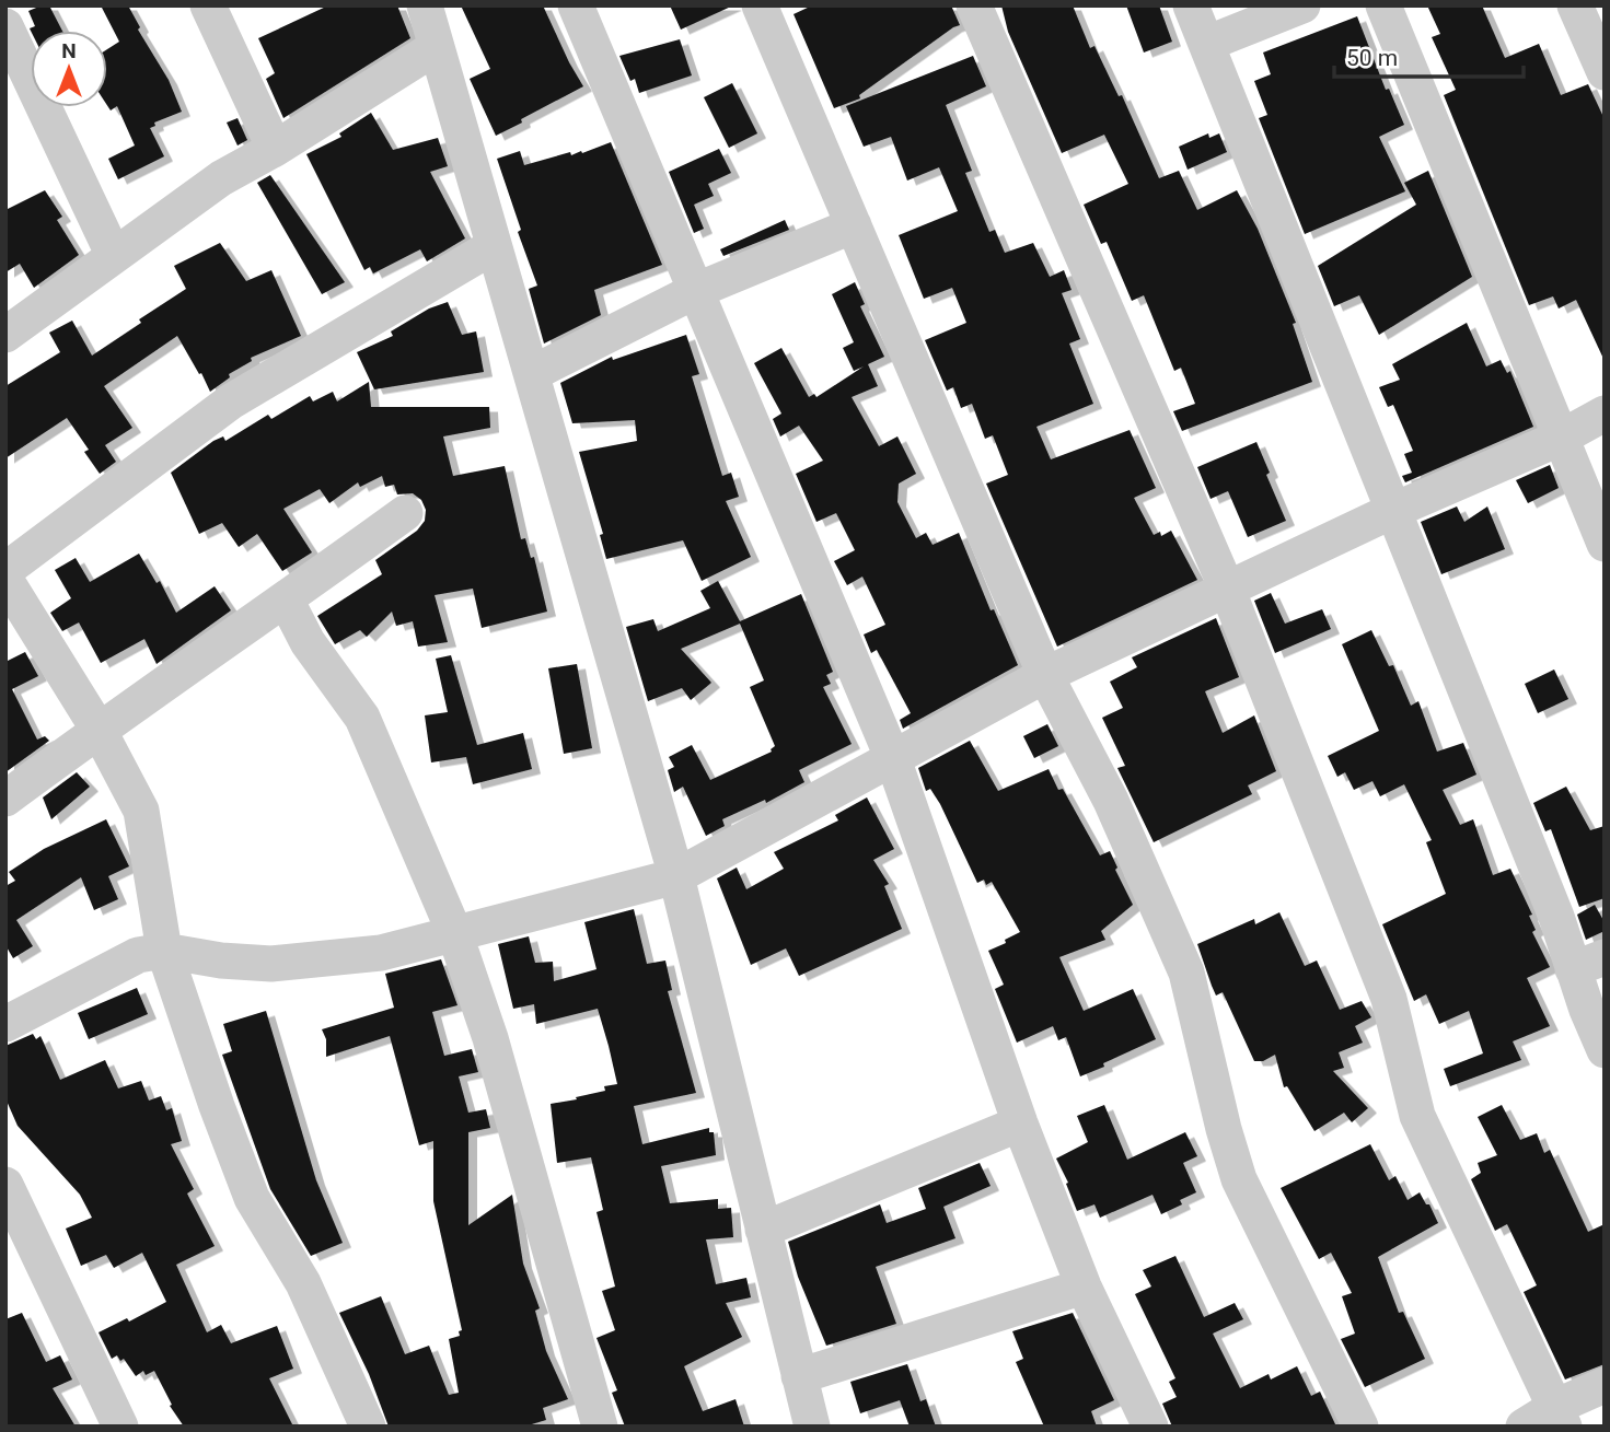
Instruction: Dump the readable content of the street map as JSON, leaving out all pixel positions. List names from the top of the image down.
{
  "scale_bar": "50 m",
  "north": "top"
}
